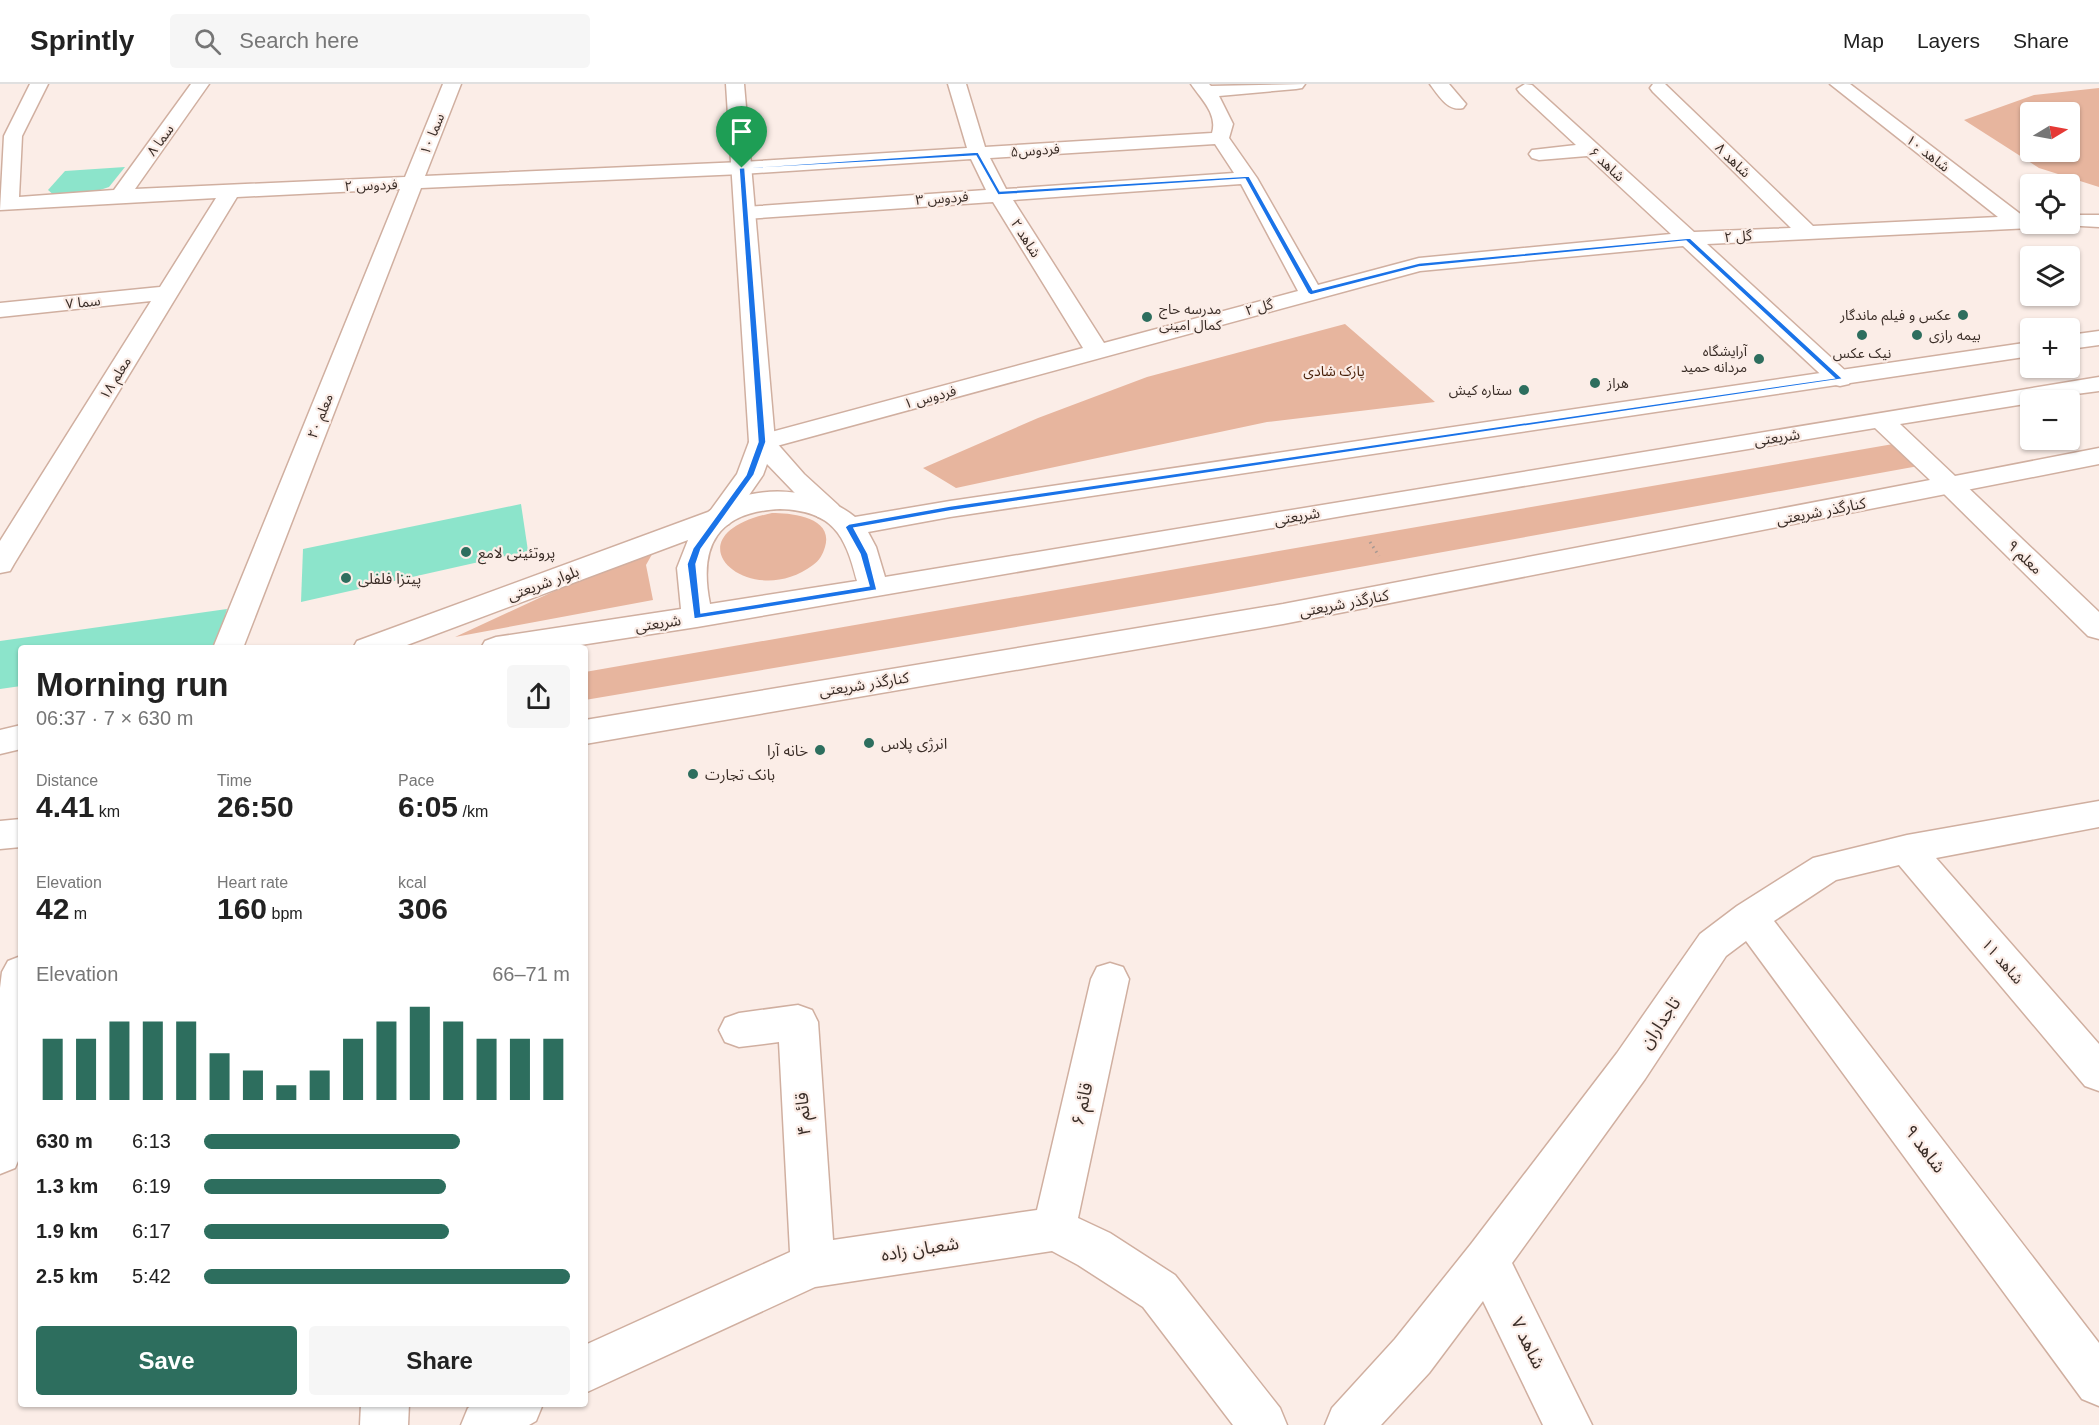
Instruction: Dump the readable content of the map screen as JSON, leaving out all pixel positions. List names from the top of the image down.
{
  "streets": {
    "street": [
      "سما ۱۰",
      "سما ۸",
      "فردوس۵",
      "شاهد ۱۰",
      "شاهد ۸",
      "شاهد ۶",
      "فردوس ۲",
      "فردوس ۳",
      "گل ۲",
      "شاهد ۲",
      "سما ۷",
      "معلم ۱۸",
      "فردوس ۱",
      "معلم ۲۰",
      "شریعتی",
      "کنارگذر شریعتی",
      "معلم ۹",
      "بلوار شریعتی",
      "شاهد ۱۱",
      "تاجداران",
      "قائم ۶",
      "قائم ۴",
      "شاهد ۹",
      "شعبان زاده",
      "شاهد ۷"
    ]
  },
  "crossings": [
    ["سما ۱۰", "فردوس ۲"],
    ["سما ۱۰", "معلم ۲۰"],
    ["سما ۸", "فردوس ۲"],
    ["فردوس۵", "فردوس ۲"],
    ["فردوس۵", "شاهد ۲"],
    ["شاهد ۸", "گل ۲"],
    ["شاهد ۶", "گل ۲"],
    ["فردوس ۲", "معلم ۱۸"],
    ["فردوس ۲", "معلم ۲۰"],
    ["فردوس ۳", "شاهد ۲"],
    ["گل ۲", "شاهد ۲"],
    ["گل ۲", "فردوس ۱"],
    ["شاهد ۲", "فردوس ۱"],
    ["سما ۷", "معلم ۱۸"],
    ["شریعتی", "معلم ۹"],
    ["کنارگذر شریعتی", "معلم ۹"],
    ["شاهد ۱۱", "تاجداران"],
    ["تاجداران", "شاهد ۹"],
    ["تاجداران", "شاهد ۷"],
    ["قائم ۶", "شعبان زاده"],
    ["قائم ۴", "شعبان زاده"]
  ],
  "parks": ["پارک شادی"],
  "places": [
    "عکس و فیلم ماندگار",
    "مدرسه حاج کمال امینی",
    "نیک عکس",
    "بیمه رازی",
    "آرایشگاه مردانه حمید",
    "هراز",
    "ستاره کیش",
    "پروتئینی لامع",
    "پیتزا فلفلی",
    "انرژی پلاس",
    "خانه آرا",
    "بانک تجارت"
  ],
  "north": "right",
  "page": {
    "header": "Sprintly",
    "search": "Search here",
    "nav": ["Map", "Layers", "Share"],
    "map_buttons": ["+", "−"],
    "heading": ["Morning run", "06:37 · 7 × 630 m"],
    "stats": [
      ["Distance", "4.41 km"],
      ["Time", "26:50"],
      ["Pace", "6:05 /km"],
      ["Elevation", "42 m"],
      ["Heart rate", "160 bpm"],
      ["kcal", "306"]
    ],
    "chart": ["Elevation", "66–71 m"],
    "list": [
      {
        "name": "630 m",
        "note": "6:13"
      },
      {
        "name": "1.3 km",
        "note": "6:19"
      },
      {
        "name": "1.9 km",
        "note": "6:17"
      },
      {
        "name": "2.5 km",
        "note": "5:42"
      }
    ],
    "buttons": ["Save", "Share"]
  }
}
